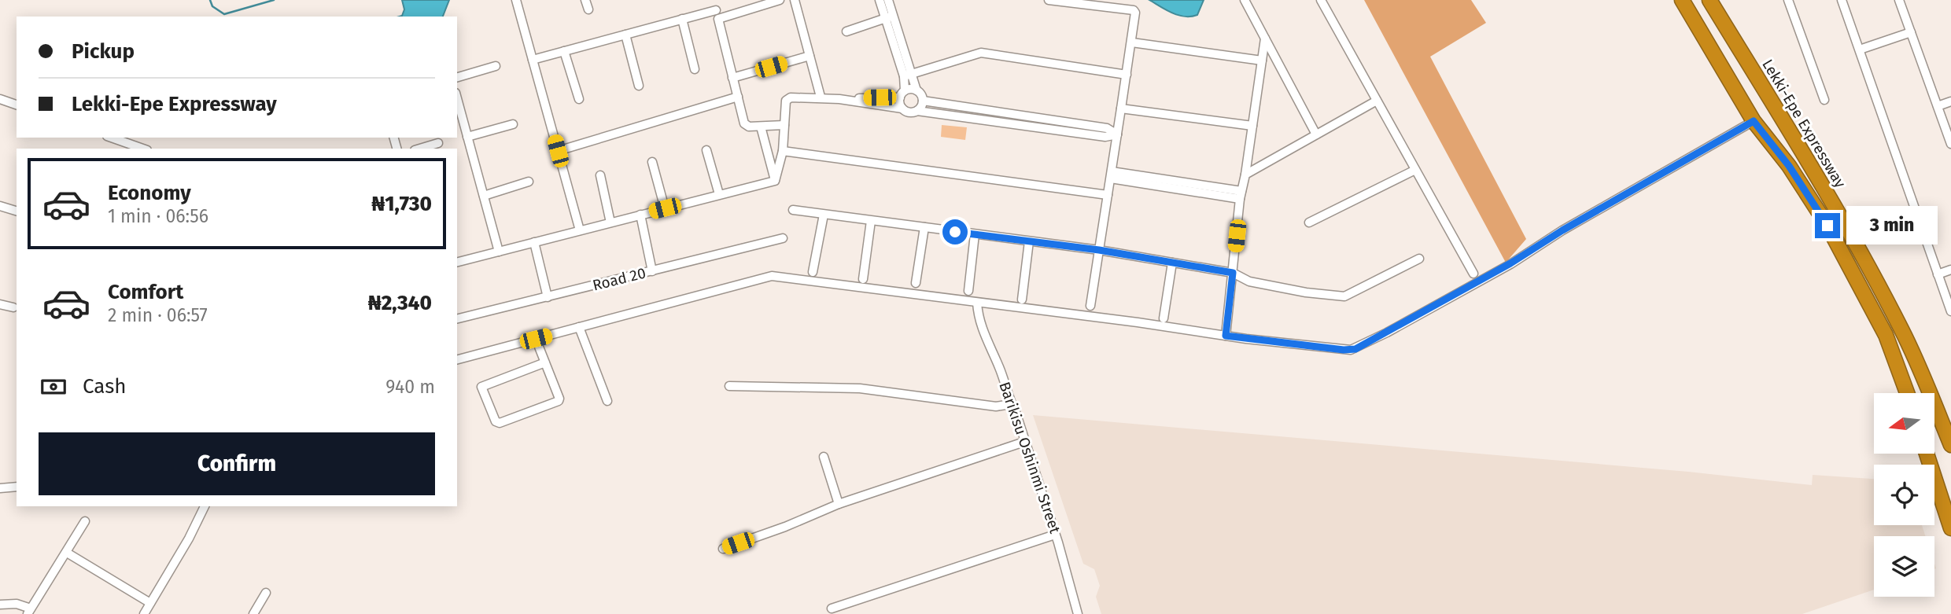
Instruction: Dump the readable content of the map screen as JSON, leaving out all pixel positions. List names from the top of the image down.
{
  "streets": {
    "highway": ["Lekki-Epe Expressway"],
    "street": ["Road 20", "Barikisu Oshinmi Street"]
  },
  "north": "left",
  "page": {
    "banner": ["Pickup", "Lekki-Epe Expressway"],
    "list": [
      {
        "name": "Economy",
        "note": "1 min · 06:56",
        "value": "₦1,730"
      },
      {
        "name": "Comfort",
        "note": "2 min · 06:57",
        "value": "₦2,340"
      }
    ],
    "bubble": "3 min",
    "pay": ["Cash", "940 m"],
    "buttons": "Confirm"
  }
}
